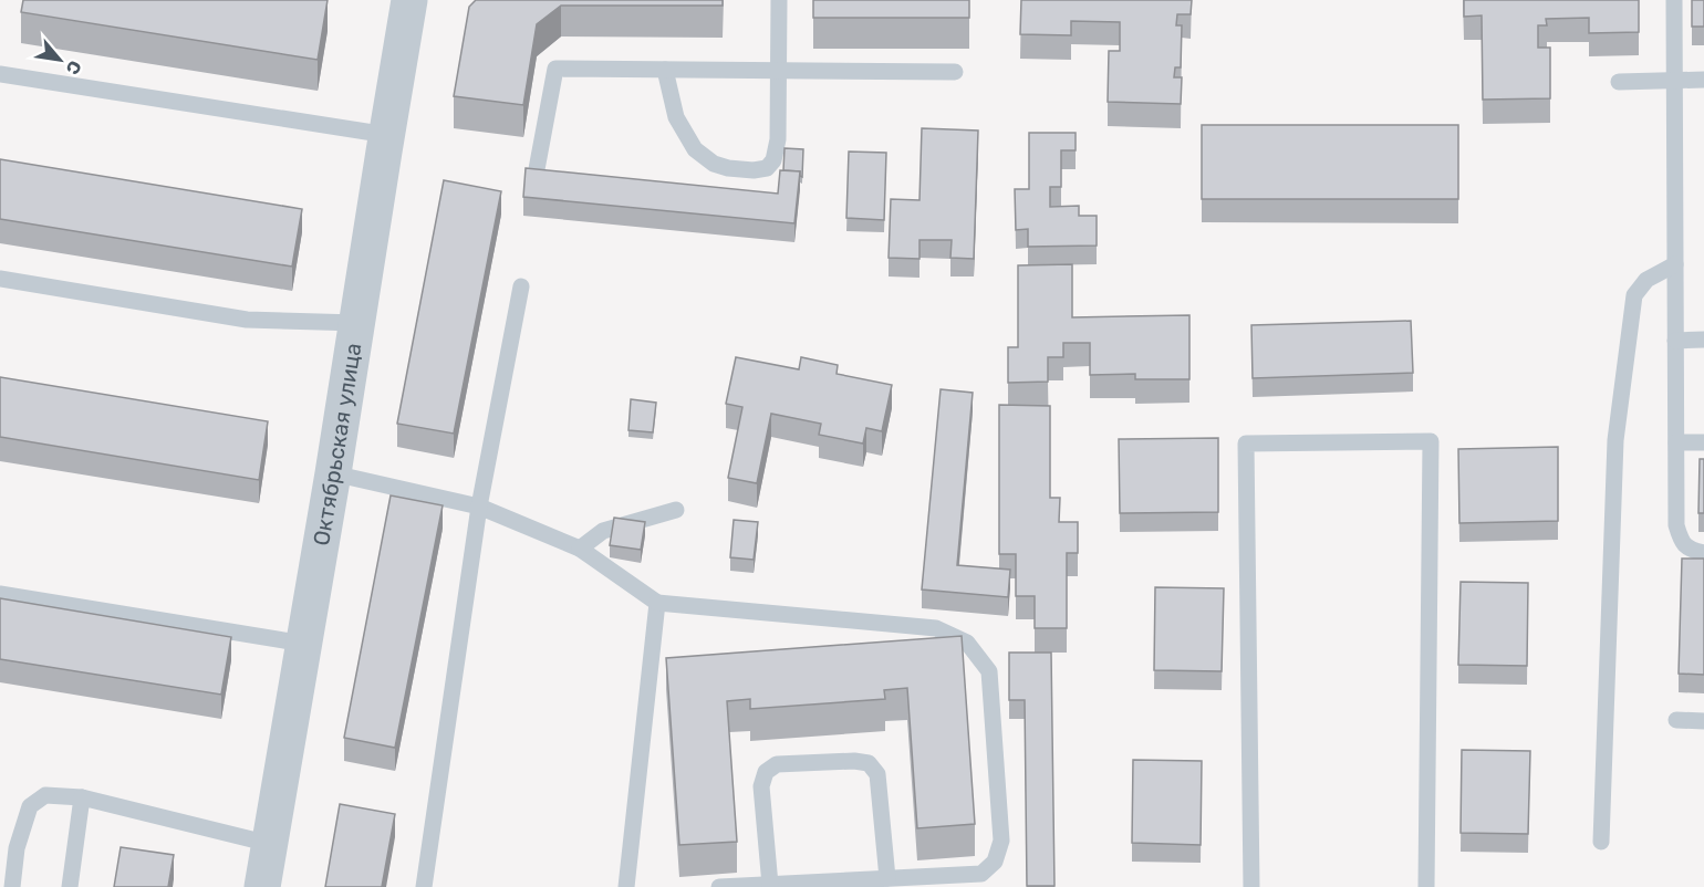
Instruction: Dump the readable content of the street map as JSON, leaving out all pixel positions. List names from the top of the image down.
{
  "streets": {
    "street": ["Октябрьская улица"]
  },
  "north": "bottom right"
}
